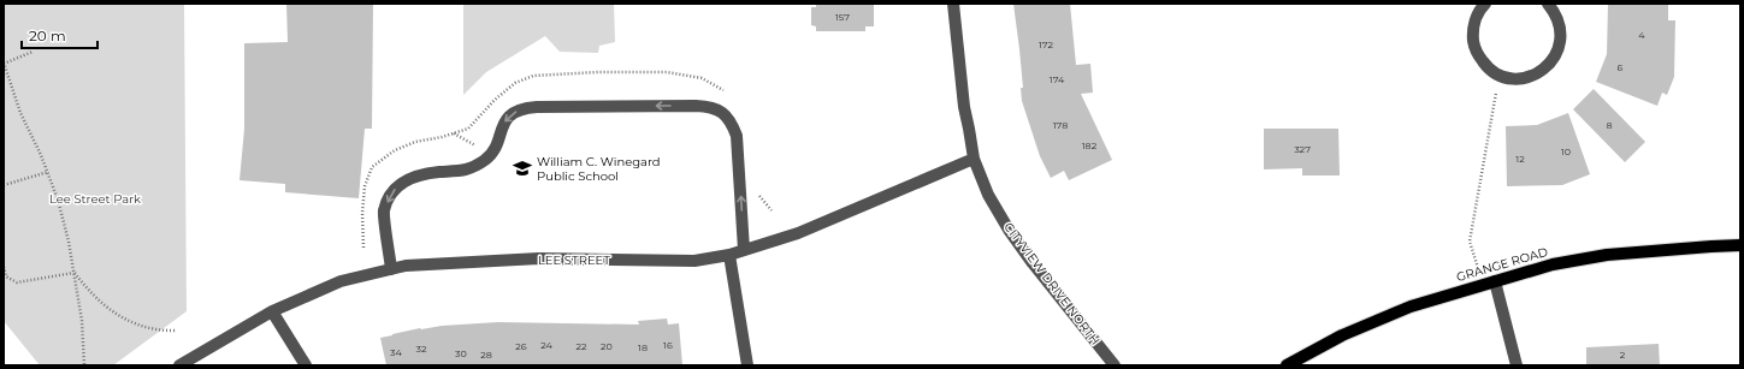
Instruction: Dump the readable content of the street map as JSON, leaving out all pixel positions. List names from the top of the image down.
{
  "streets": {
    "main road": ["GRANGE ROAD"],
    "street": ["LEE STREET", "CITYVIEW DRIVE NORTH"]
  },
  "crossings": [
    ["LEE STREET", "CITYVIEW DRIVE NORTH"]
  ],
  "parks": ["Lee Street Park"],
  "places": {
    "school or university": ["William C. Winegard Public School"]
  },
  "house_numbers": [
    "157",
    "4",
    "172",
    "6",
    "174",
    "178",
    "8",
    "182",
    "327",
    "10",
    "12",
    "24",
    "16",
    "26",
    "22",
    "20",
    "18",
    "32",
    "34",
    "30",
    "28",
    "2"
  ],
  "scale_bar": "20 m"
}
